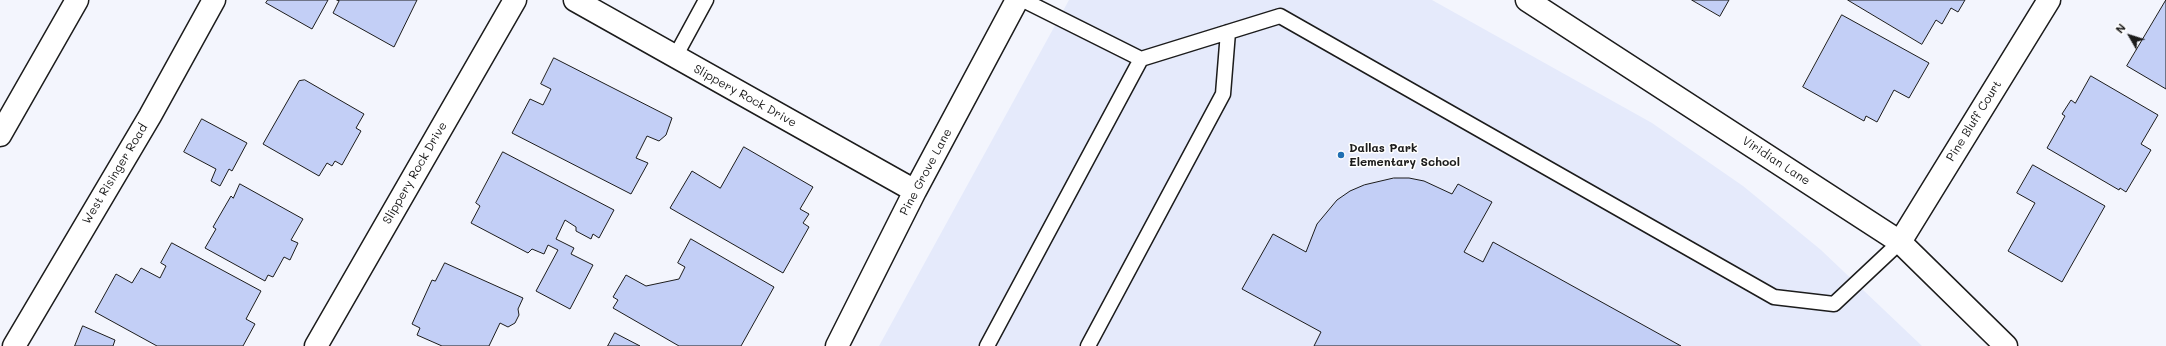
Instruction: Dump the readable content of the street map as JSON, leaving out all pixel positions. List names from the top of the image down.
{
  "streets": {
    "street": [
      "Slippery Rock Drive",
      "Pine Bluff Court",
      "Viridian Lane",
      "Pine Grove Lane",
      "West Risinger Road"
    ]
  },
  "crossings": [
    ["Slippery Rock Drive", "Pine Grove Lane"],
    ["Pine Bluff Court", "Viridian Lane"]
  ],
  "places": ["Dallas Park Elementary School"],
  "north": "top left"
}
